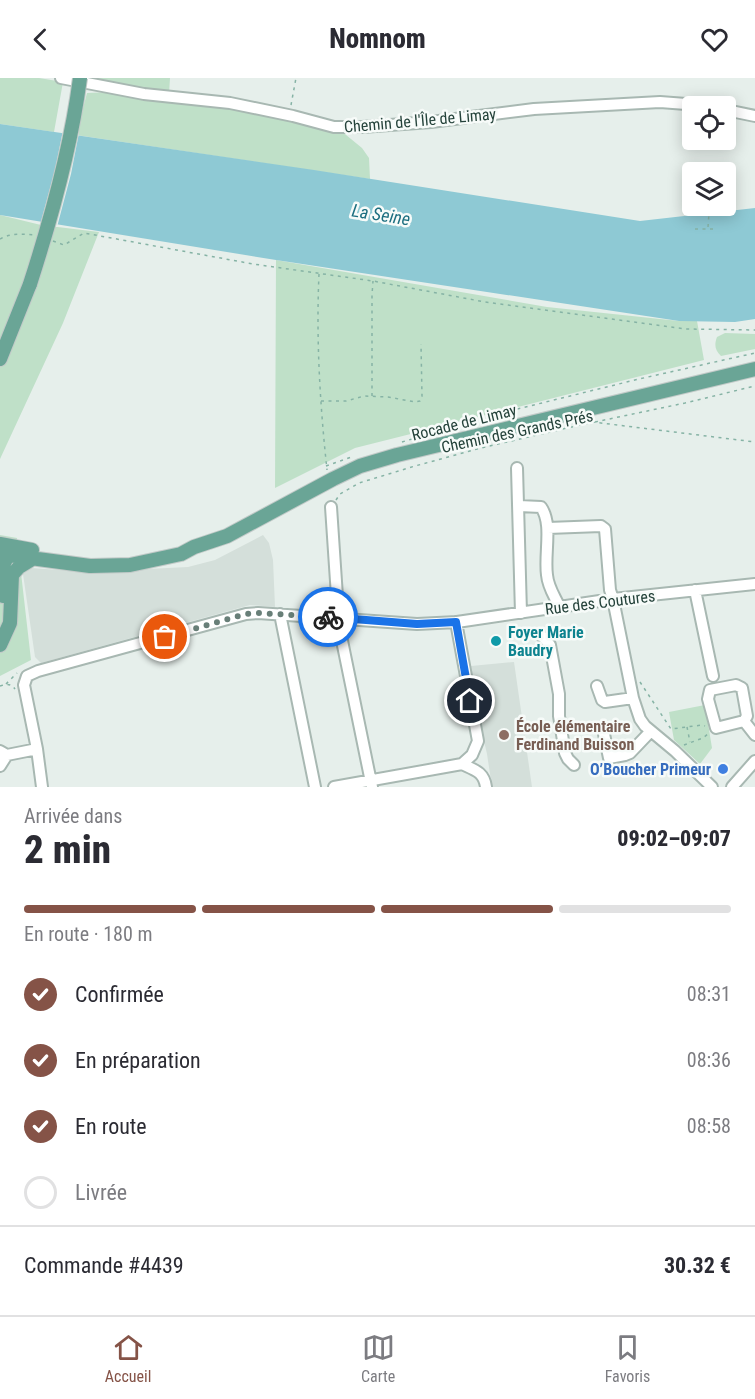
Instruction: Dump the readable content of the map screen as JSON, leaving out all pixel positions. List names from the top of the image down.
{
  "streets": {
    "main road": ["Rocade de Limay"],
    "street": ["Chemin de l'Île de Limay", "Rue des Coutures"],
    "path": ["Chemin des Grands Prés"]
  },
  "water": ["La Seine"],
  "places": ["Foyer Marie Baudry", "École élémentaire Ferdinand Buisson", "O’Boucher Primeur"],
  "page": {
    "header": "Nomnom",
    "heading": ["2 min", "Arrivée dans", "09:02–09:07"],
    "panel": ["Commande #4439", "30.32 €"],
    "bar": "En route · 180 m",
    "list": [
      ["Confirmée", "08:31"],
      ["En préparation", "08:36"],
      ["En route", "08:58"],
      "Livrée"
    ],
    "tabs": ["Accueil", "Carte", "Favoris"]
  }
}
